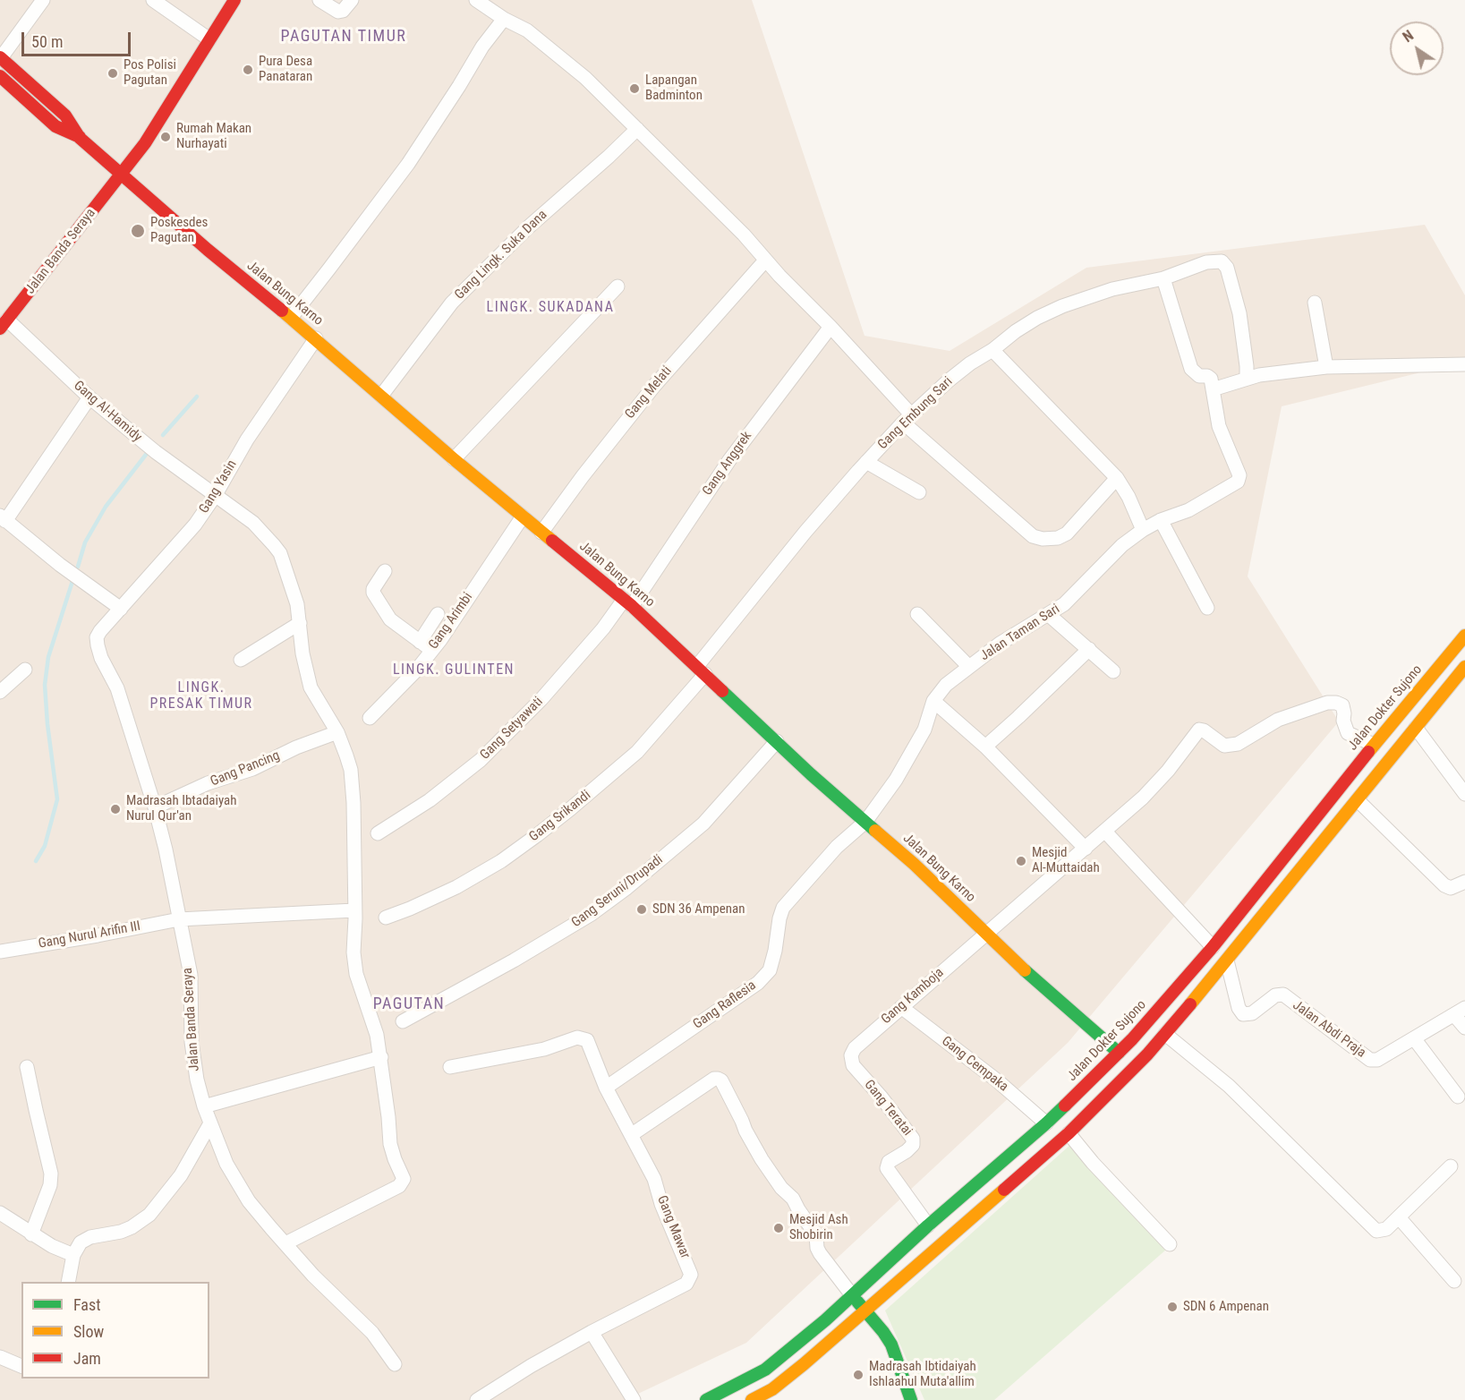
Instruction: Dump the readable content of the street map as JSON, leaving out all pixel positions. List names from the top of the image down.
{
  "streets": {
    "main road": ["Jalan Banda Seraya", "Jalan Bung Karno", "Jalan Dokter Sujono"],
    "street": [
      "Gang Lingk. Suka Dana",
      "Gang Melati",
      "Gang Al-Hamidy",
      "Gang Embung Sari",
      "Gang Anggrek",
      "Gang Yasin",
      "Gang Arimbi",
      "Jalan Taman Sari",
      "Gang Setyawati",
      "Gang Pancing",
      "Gang Srikandi",
      "Gang Seruni/Drupadi",
      "Gang Nurul Arifin III",
      "Gang Kamboja",
      "Gang Raflesia",
      "Jalan Abdi Praja",
      "Gang Cempaka",
      "Gang Teratai",
      "Gang Mawar"
    ]
  },
  "crossings": [
    ["Jalan Banda Seraya", "Jalan Bung Karno"],
    ["Jalan Banda Seraya", "Gang Al-Hamidy"],
    ["Jalan Banda Seraya", "Gang Yasin"],
    ["Jalan Banda Seraya", "Gang Pancing"],
    ["Jalan Banda Seraya", "Gang Nurul Arifin III"],
    ["Gang Lingk. Suka Dana", "Jalan Bung Karno"],
    ["Jalan Bung Karno", "Gang Melati"],
    ["Jalan Bung Karno", "Gang Embung Sari"],
    ["Jalan Bung Karno", "Gang Anggrek"],
    ["Jalan Bung Karno", "Gang Yasin"],
    ["Jalan Bung Karno", "Gang Arimbi"],
    ["Jalan Bung Karno", "Jalan Taman Sari"],
    ["Jalan Bung Karno", "Jalan Dokter Sujono"],
    ["Jalan Bung Karno", "Gang Setyawati"],
    ["Jalan Bung Karno", "Gang Srikandi"],
    ["Jalan Bung Karno", "Gang Seruni/Drupadi"],
    ["Jalan Bung Karno", "Gang Kamboja"],
    ["Jalan Bung Karno", "Gang Raflesia"],
    ["Gang Al-Hamidy", "Gang Yasin"],
    ["Gang Al-Hamidy", "Gang Pancing"],
    ["Gang Al-Hamidy", "Gang Nurul Arifin III"],
    ["Gang Embung Sari", "Gang Srikandi"],
    ["Gang Anggrek", "Gang Setyawati"],
    ["Jalan Taman Sari", "Gang Raflesia"],
    ["Jalan Dokter Sujono", "Gang Kamboja"],
    ["Jalan Dokter Sujono", "Gang Cempaka"],
    ["Jalan Dokter Sujono", "Gang Teratai"],
    ["Gang Kamboja", "Gang Cempaka"],
    ["Gang Kamboja", "Gang Teratai"],
    ["Gang Raflesia", "Gang Mawar"]
  ],
  "districts": [
    "PAGUTAN TIMUR",
    "LINGK. SUKADANA",
    "LINGK. GULINTEN",
    "LINGK. PRESAK TIMUR",
    "PAGUTAN"
  ],
  "places": [
    "Pura Desa Panataran",
    "Pos Polisi Pagutan",
    "Lapangan Badminton",
    "Rumah Makan Nurhayati",
    "Poskesdes Pagutan",
    "Madrasah Ibtadaiyah Nurul Qur'an",
    "Mesjid Al-Muttaidah",
    "SDN 36 Ampenan",
    "Mesjid Ash Shobirin",
    "SDN 6 Ampenan",
    "Madrasah Ibtidaiyah Ishlaahul Muta'allim"
  ],
  "legend": ["Fast", "Slow", "Jam"],
  "scale_bar": "50 m",
  "north": "top left"
}
